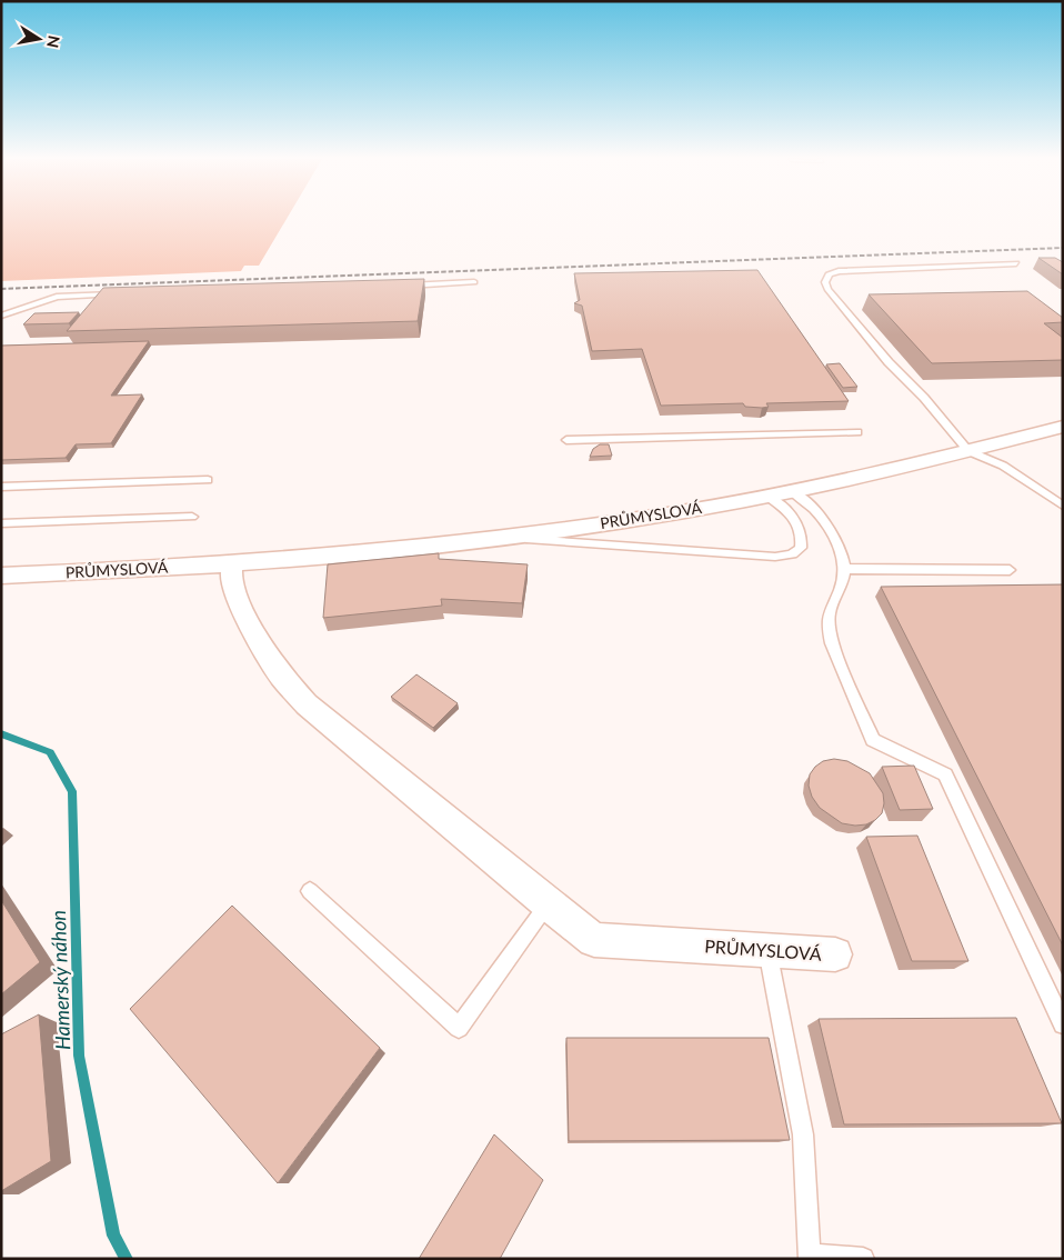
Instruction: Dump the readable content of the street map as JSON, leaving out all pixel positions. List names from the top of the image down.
{
  "streets": {
    "street": ["PRŮMYSLOVÁ"]
  },
  "water": ["Hamerský náhon"],
  "north": "right"
}
